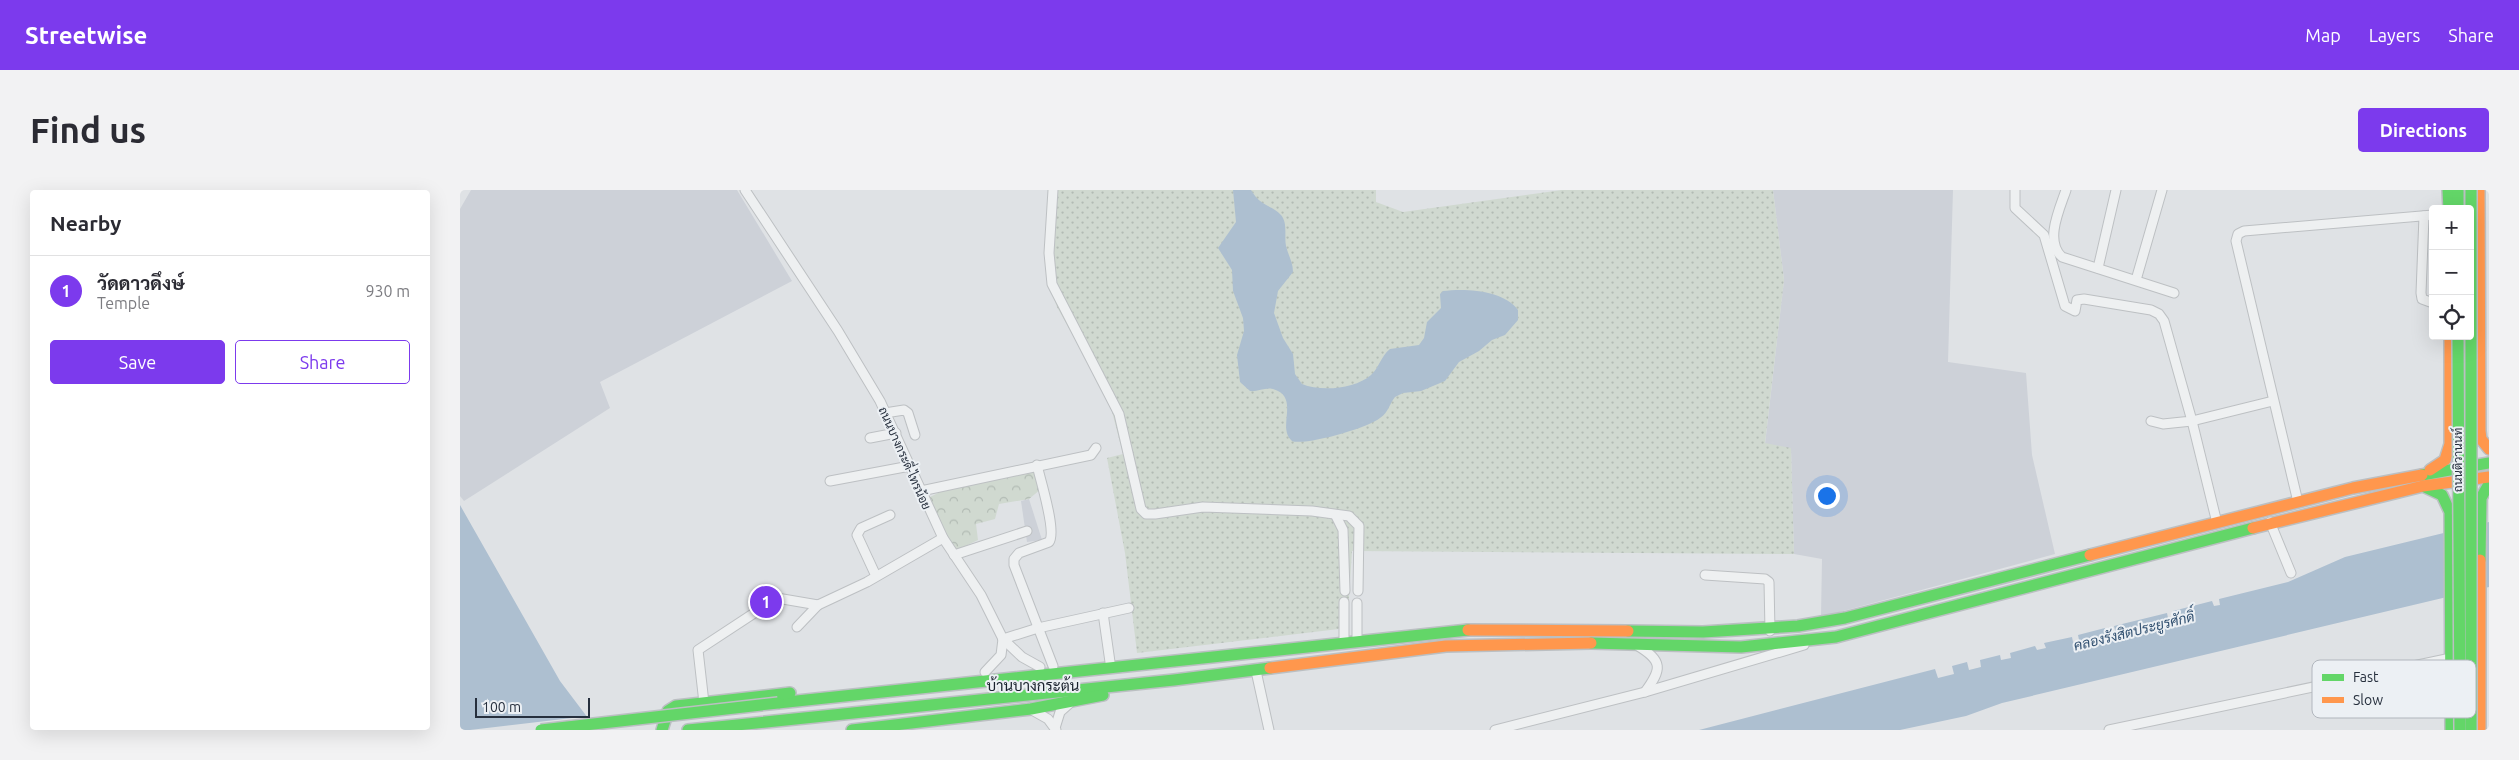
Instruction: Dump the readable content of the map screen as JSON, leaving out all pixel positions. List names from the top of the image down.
{
  "streets": {
    "main road": ["ถนนติวานนท์"],
    "street": ["ถนนบางกระดี่-ไทรน้อย"]
  },
  "districts": ["บ้านบางกระต้น"],
  "water": ["คลองรังสิตประยูรศักดิ์"],
  "legend": ["Fast", "Slow"],
  "scale_bar": "100 m",
  "page": {
    "header": "Streetwise",
    "nav": ["Map", "Layers", "Share"],
    "buttons": [
      "Directions",
      ["Save", "Share"]
    ],
    "title": "Find us",
    "heading": "Nearby",
    "map_buttons": ["+", "−"],
    "list": [
      {
        "mark": "1",
        "name": "วัดดาวดึงษ์",
        "note": "Temple",
        "value": "930 m"
      }
    ],
    "pins": "1",
    "scale": "100 m"
  }
}
